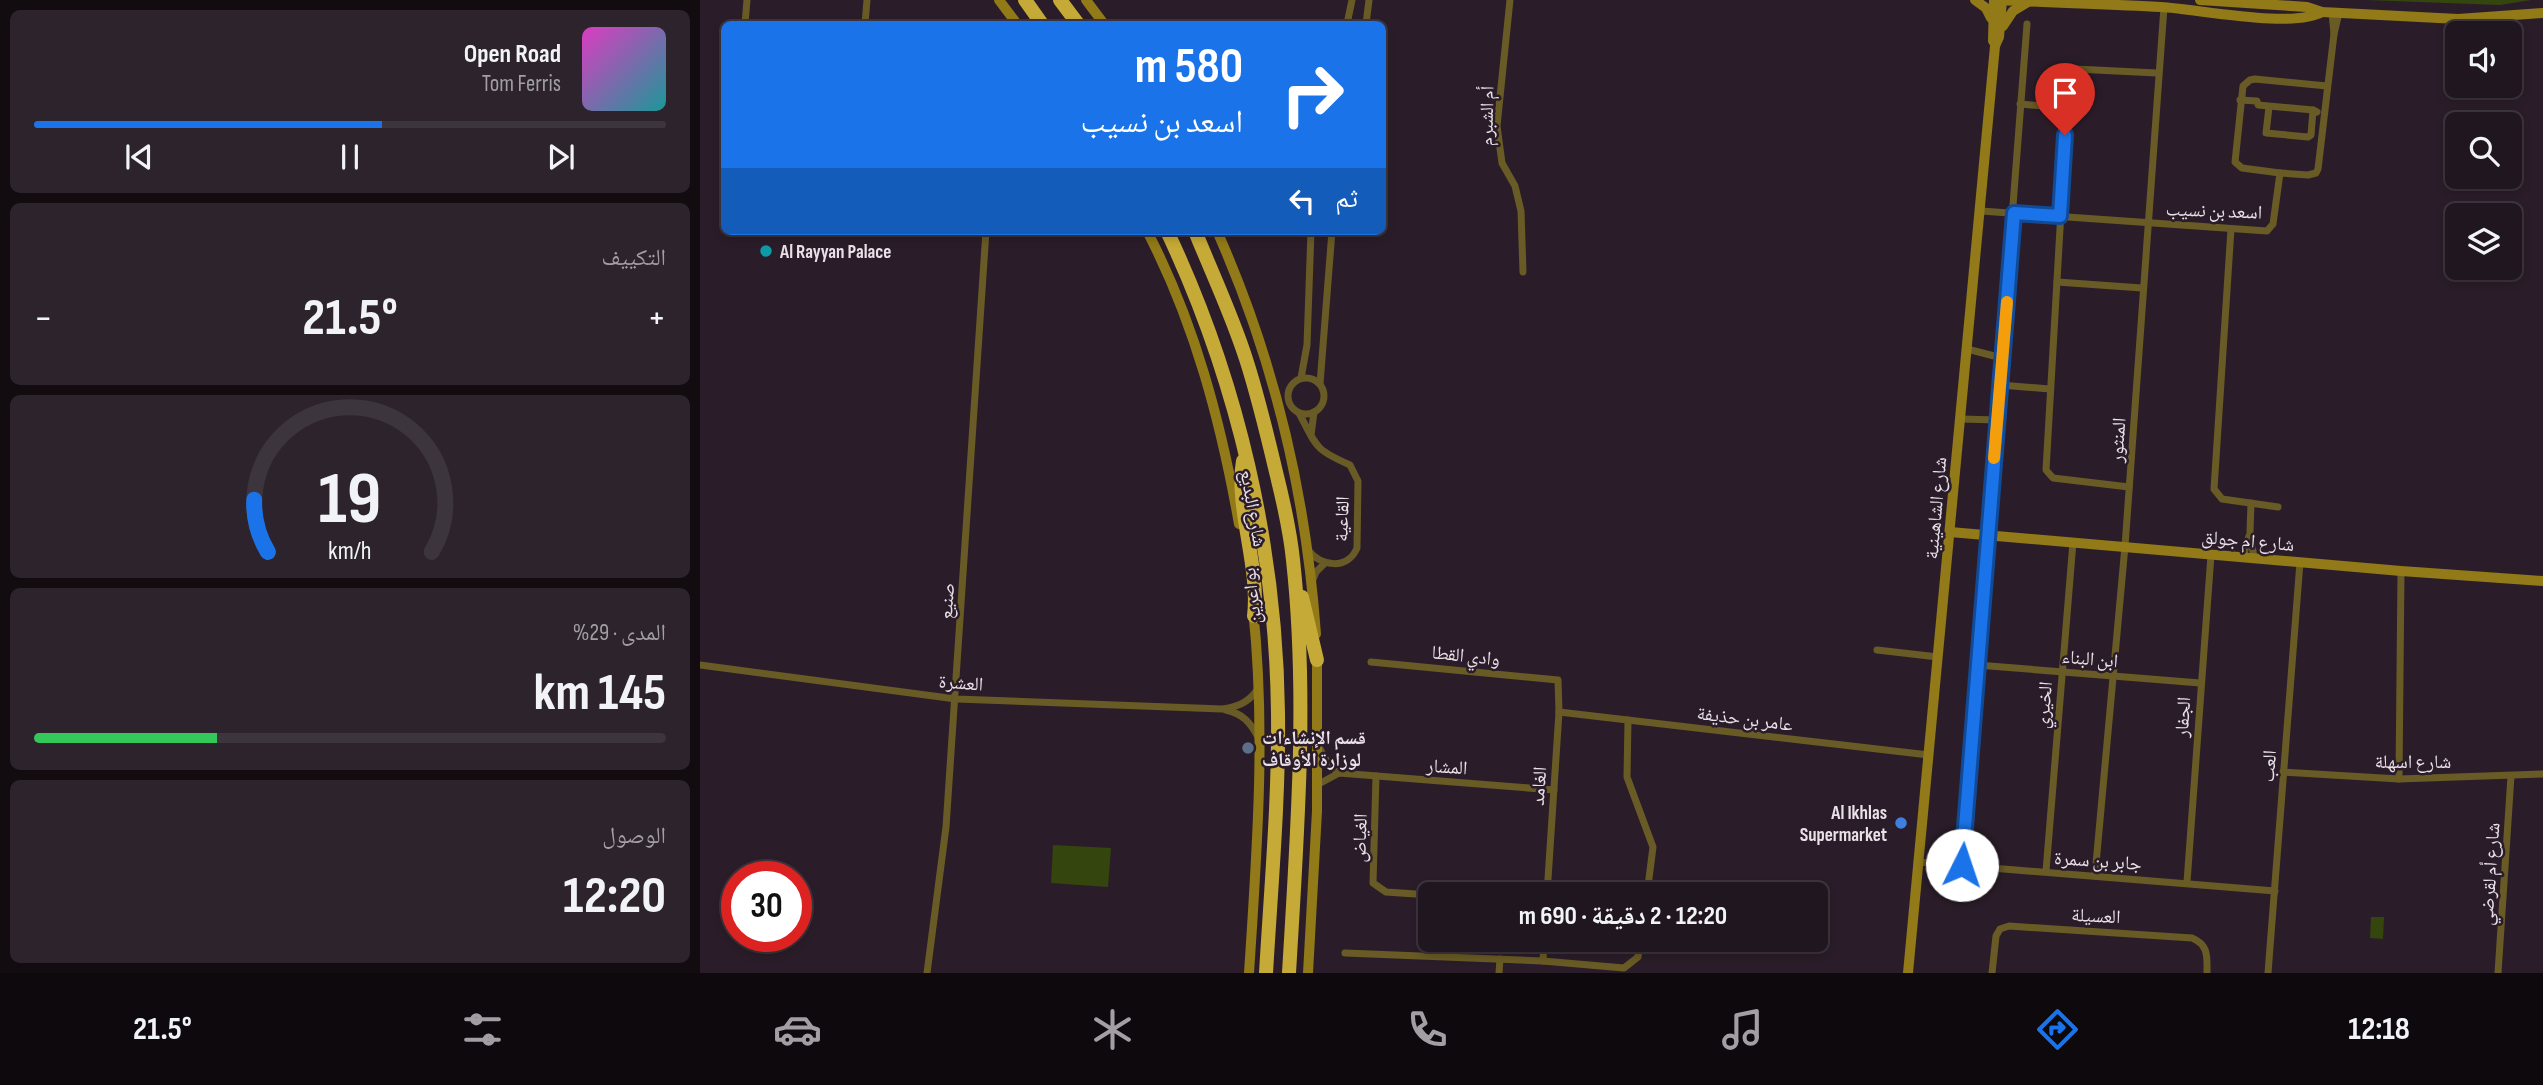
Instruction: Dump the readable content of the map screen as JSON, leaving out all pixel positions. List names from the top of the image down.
{
  "streets": {
    "highway": ["بو اعرين"],
    "street": [
      "أم الشبرم",
      "اسعد بن نسيب",
      "المنثور",
      "شارع البديع",
      "شارع الشاهينية",
      "القاعية",
      "شارع ام جولق",
      "صنيع",
      "وادي القطا",
      "ابن البناء",
      "العشرة",
      "الخيري",
      "الجفار",
      "عامر بن حذيفة",
      "شارع اسهلة",
      "المشار",
      "العب",
      "الغامد",
      "الغياض",
      "جابر بن سمرة",
      "شارع أم لقرضي",
      "العسيلة"
    ]
  },
  "crossings": [
    ["اسعد بن نسيب", "المنثور"],
    ["اسعد بن نسيب", "شارع الشاهينية"],
    ["المنثور", "شارع ام جولق"],
    ["المنثور", "ابن البناء"],
    ["المنثور", "جابر بن سمرة"],
    ["شارع البديع", "العشرة"],
    ["شارع الشاهينية", "شارع ام جولق"],
    ["شارع الشاهينية", "عامر بن حذيفة"],
    ["شارع الشاهينية", "جابر بن سمرة"],
    ["شارع ام جولق", "الخيري"],
    ["شارع ام جولق", "الجفار"],
    ["شارع ام جولق", "العب"],
    ["صنيع", "العشرة"],
    ["وادي القطا", "الغامد"],
    ["ابن البناء", "الخيري"],
    ["ابن البناء", "الجفار"],
    ["الخيري", "جابر بن سمرة"],
    ["الجفار", "جابر بن سمرة"],
    ["عامر بن حذيفة", "الغامد"],
    ["شارع اسهلة", "العب"],
    ["شارع اسهلة", "شارع أم لقرضي"],
    ["المشار", "الغامد"],
    ["المشار", "الغياض"],
    ["العب", "جابر بن سمرة"]
  ],
  "places": ["Al Rayyan Palace", "قسم الإنشاءات لوزارة الأوقاف", "Al Ikhlas Supermarket"],
  "page": {
    "turn": ["580 m", "اسعد بن نسيب"],
    "song": ["Open Road", "Tom Ferris"],
    "then": "ثم",
    "tile": [
      "التكييف",
      ["المدى · 29%", "145 km"],
      ["الوصول", "12:20"]
    ],
    "heat": ["−", "21.5°", "+"],
    "limit": "30",
    "trip": "12:20 · 2 دقيقة · 690 m",
    "tabs": ["12:18", "21.5°"],
    "gauge": ["19", "km/h"]
  }
}
